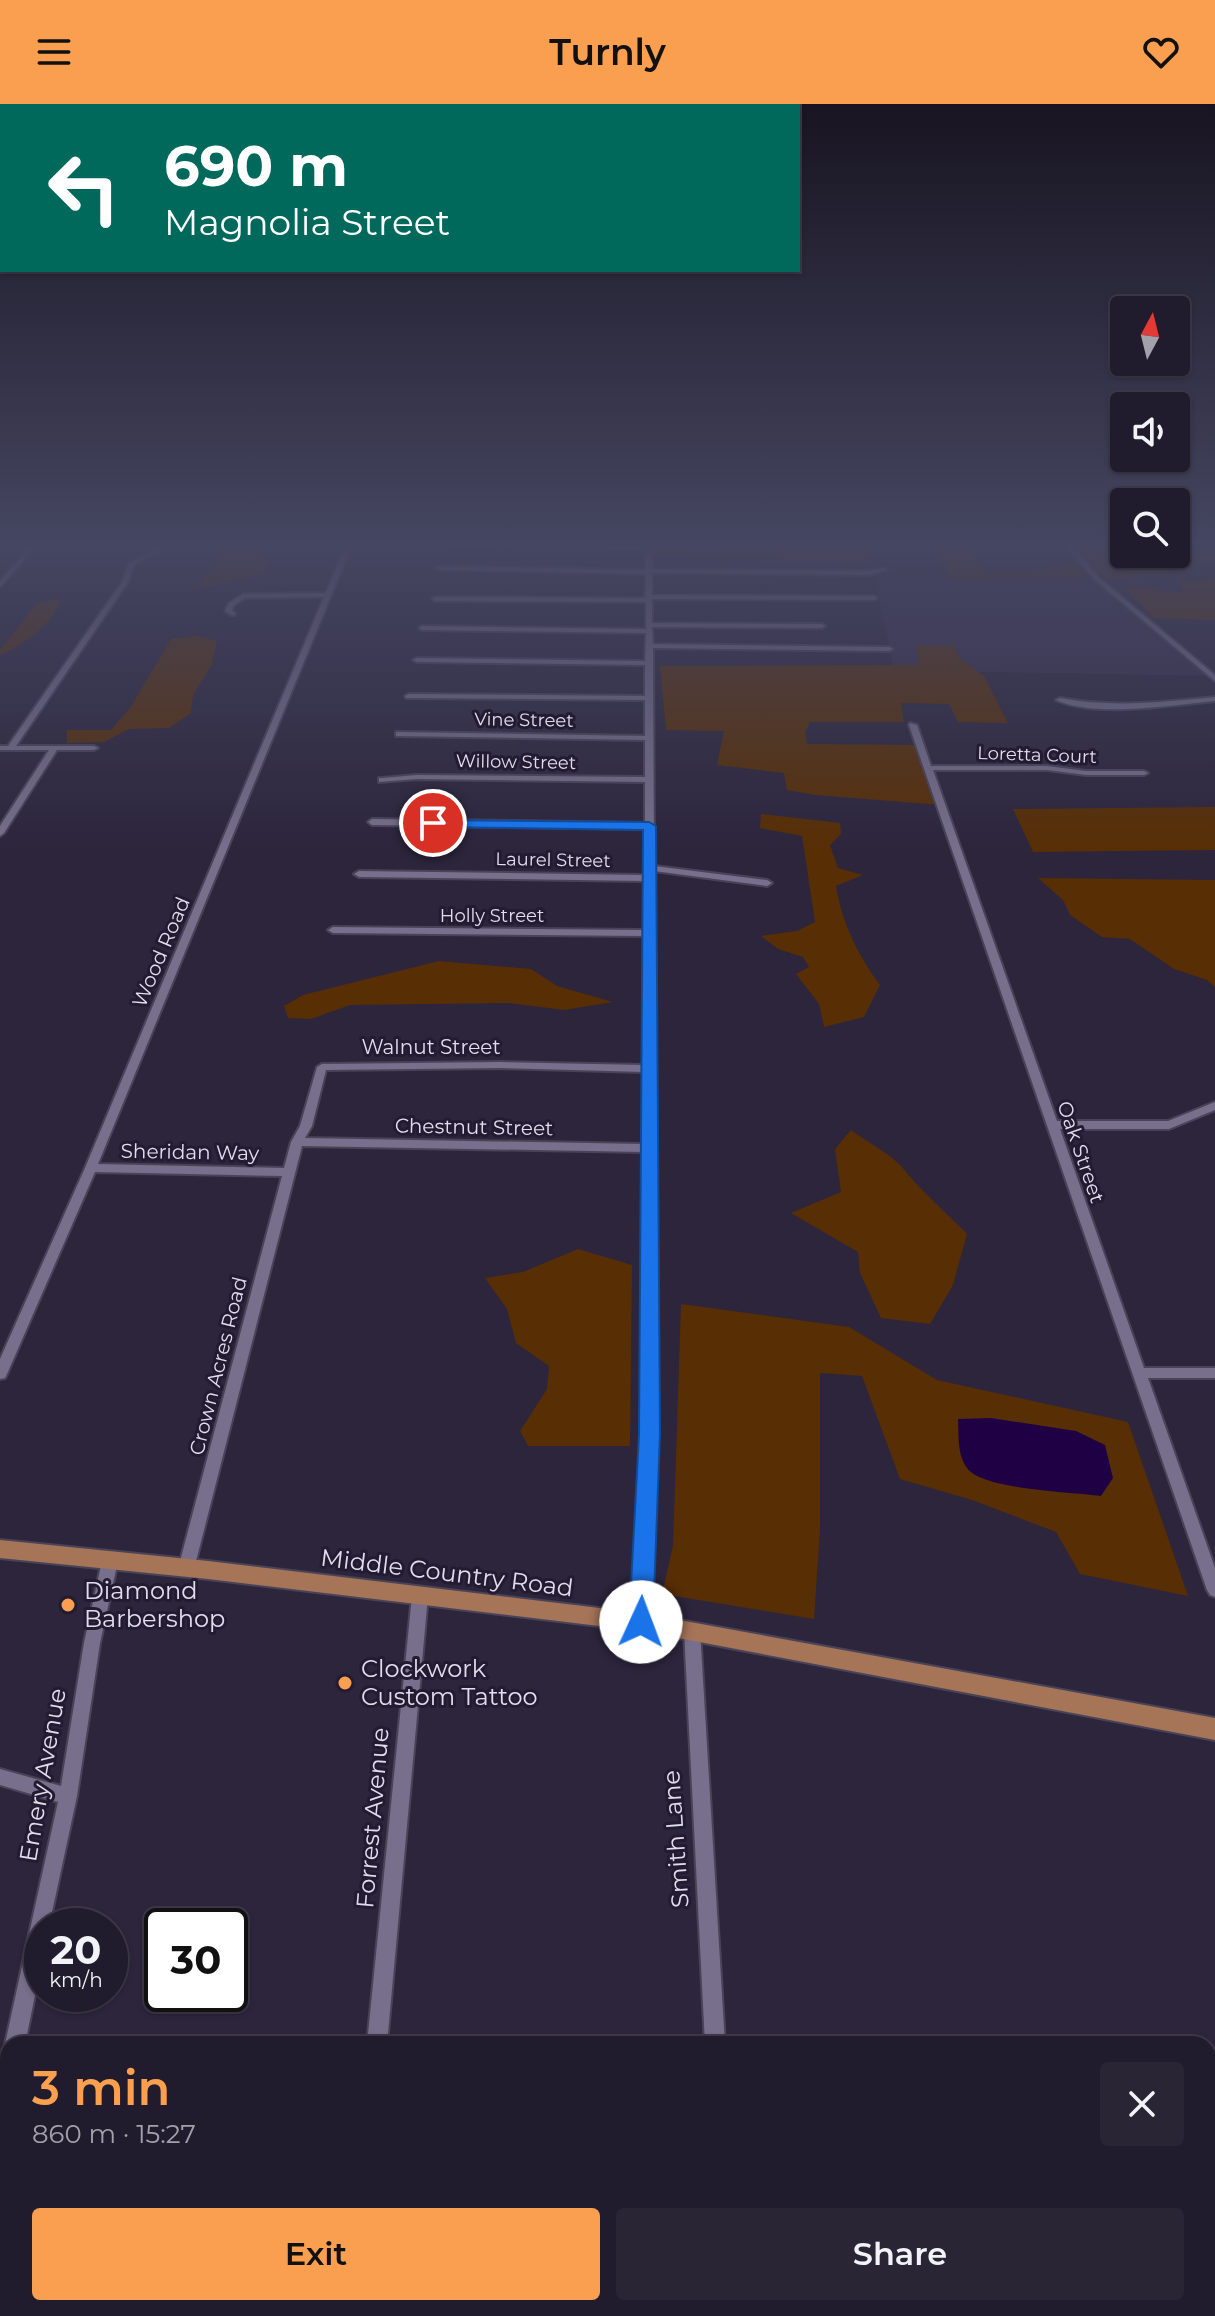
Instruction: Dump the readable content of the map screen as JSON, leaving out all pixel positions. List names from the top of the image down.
{
  "streets": {
    "main road": ["Middle Country Road"],
    "street": [
      "Vine Street",
      "Loretta Court",
      "Willow Street",
      "Laurel Street",
      "Holly Street",
      "Wood Road",
      "Walnut Street",
      "Chestnut Street",
      "Sheridan Way",
      "Oak Street",
      "Crown Acres Road",
      "Emery Avenue",
      "Forrest Avenue",
      "Smith Lane"
    ]
  },
  "crossings": [
    ["Loretta Court", "Oak Street"],
    ["Wood Road", "Sheridan Way"],
    ["Walnut Street", "Chestnut Street"],
    ["Walnut Street", "Sheridan Way"],
    ["Walnut Street", "Crown Acres Road"],
    ["Sheridan Way", "Crown Acres Road"],
    ["Crown Acres Road", "Middle Country Road"],
    ["Middle Country Road", "Emery Avenue"],
    ["Middle Country Road", "Forrest Avenue"],
    ["Middle Country Road", "Smith Lane"]
  ],
  "places": ["Diamond Barbershop", "Clockwork Custom Tattoo"],
  "north": "top",
  "page": {
    "header": "Turnly",
    "turn": ["690 m", "Magnolia Street"],
    "speed": "20 km/h",
    "limit": "30",
    "heading": ["3 min", "860 m · 15:27"],
    "buttons": ["Exit", "Share"]
  }
}
